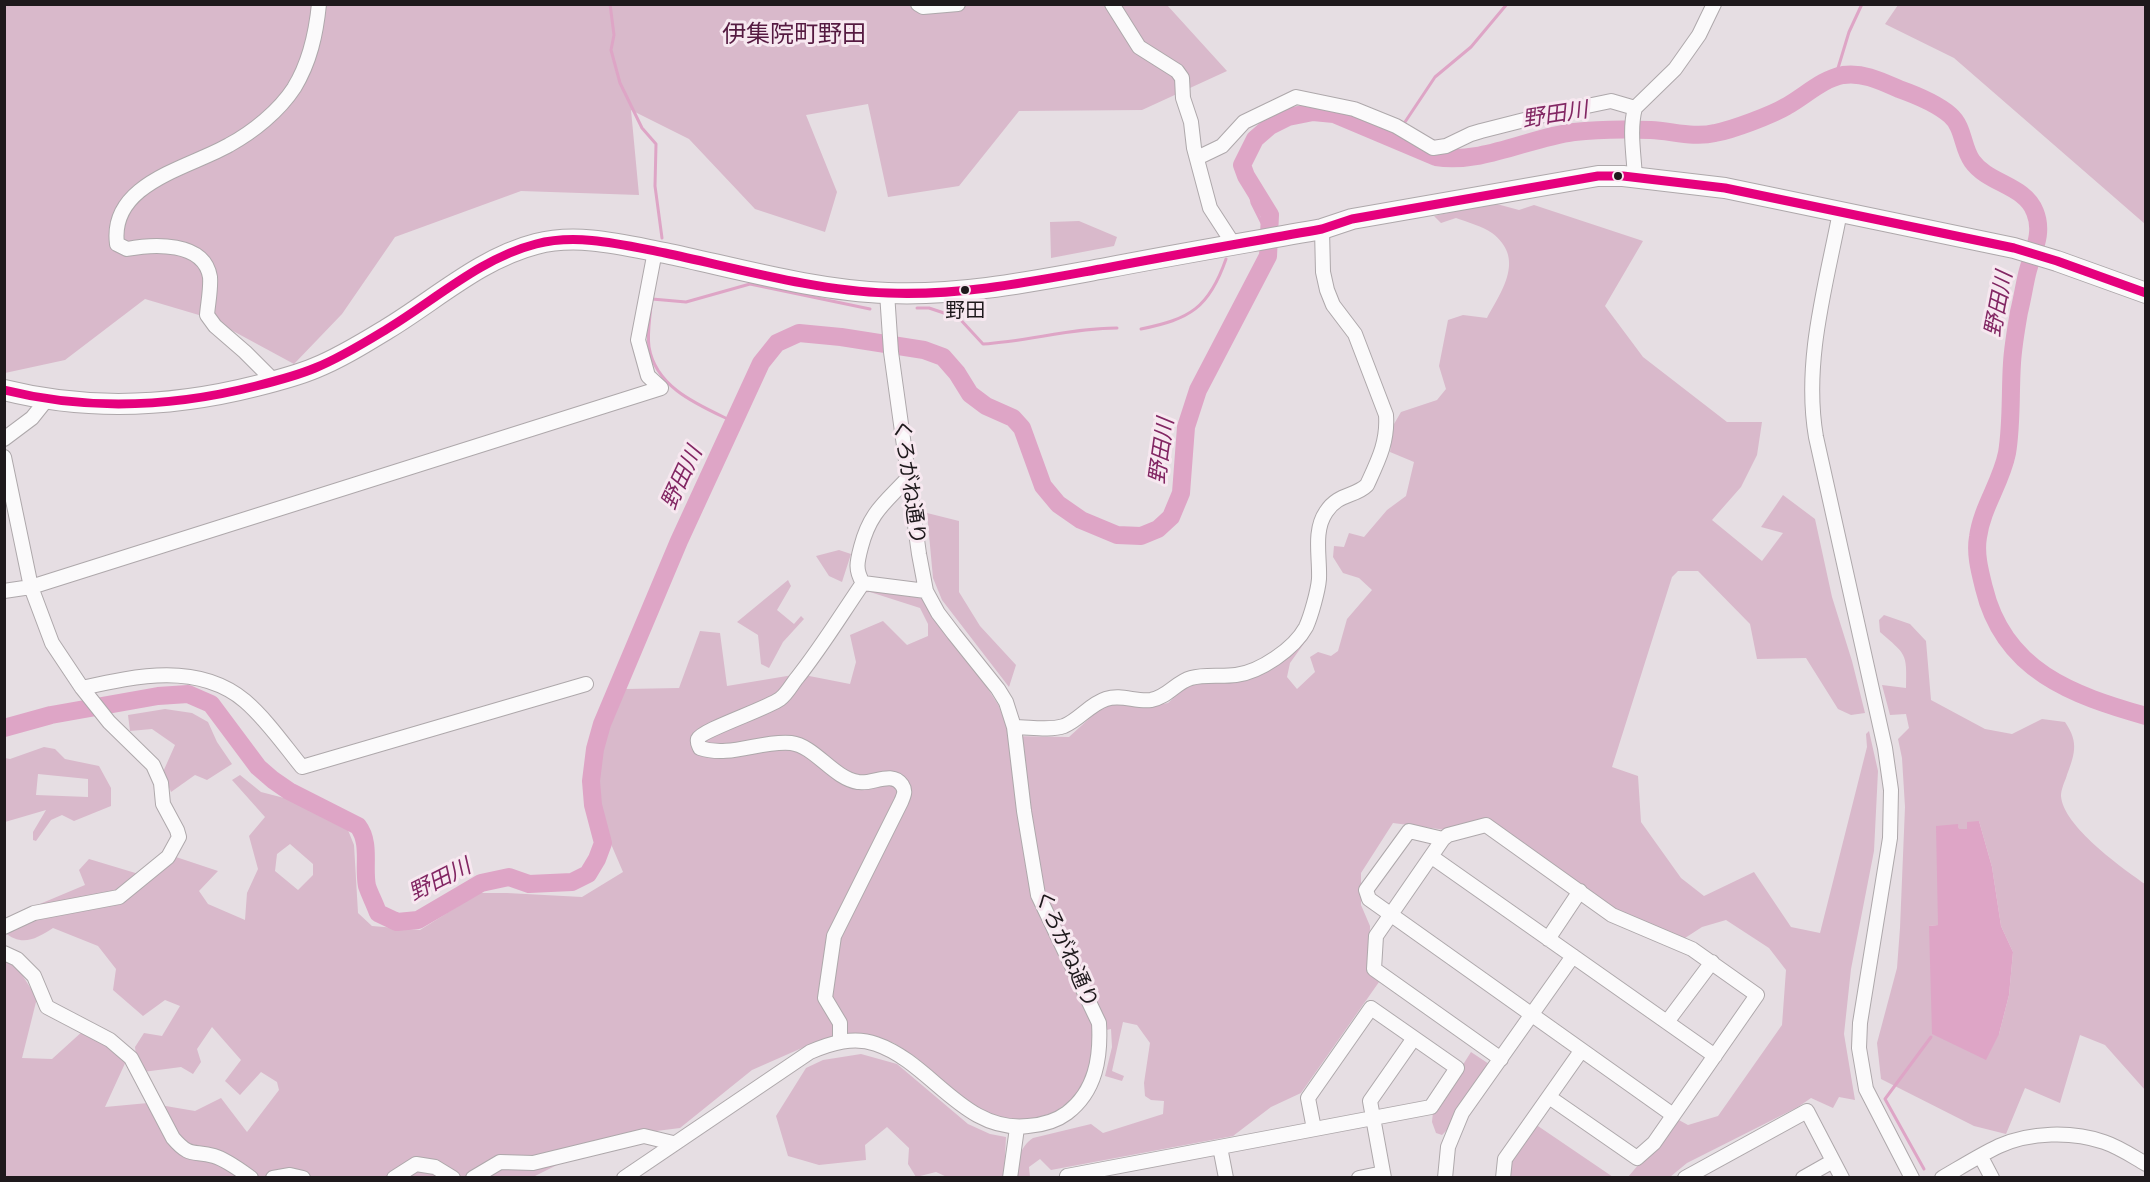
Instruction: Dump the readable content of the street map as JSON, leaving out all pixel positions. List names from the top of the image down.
{
  "streets": {
    "street": ["くろがね通り"]
  },
  "districts": ["伊集院町野田"],
  "water": ["野田川"],
  "places": ["野田"]
}
